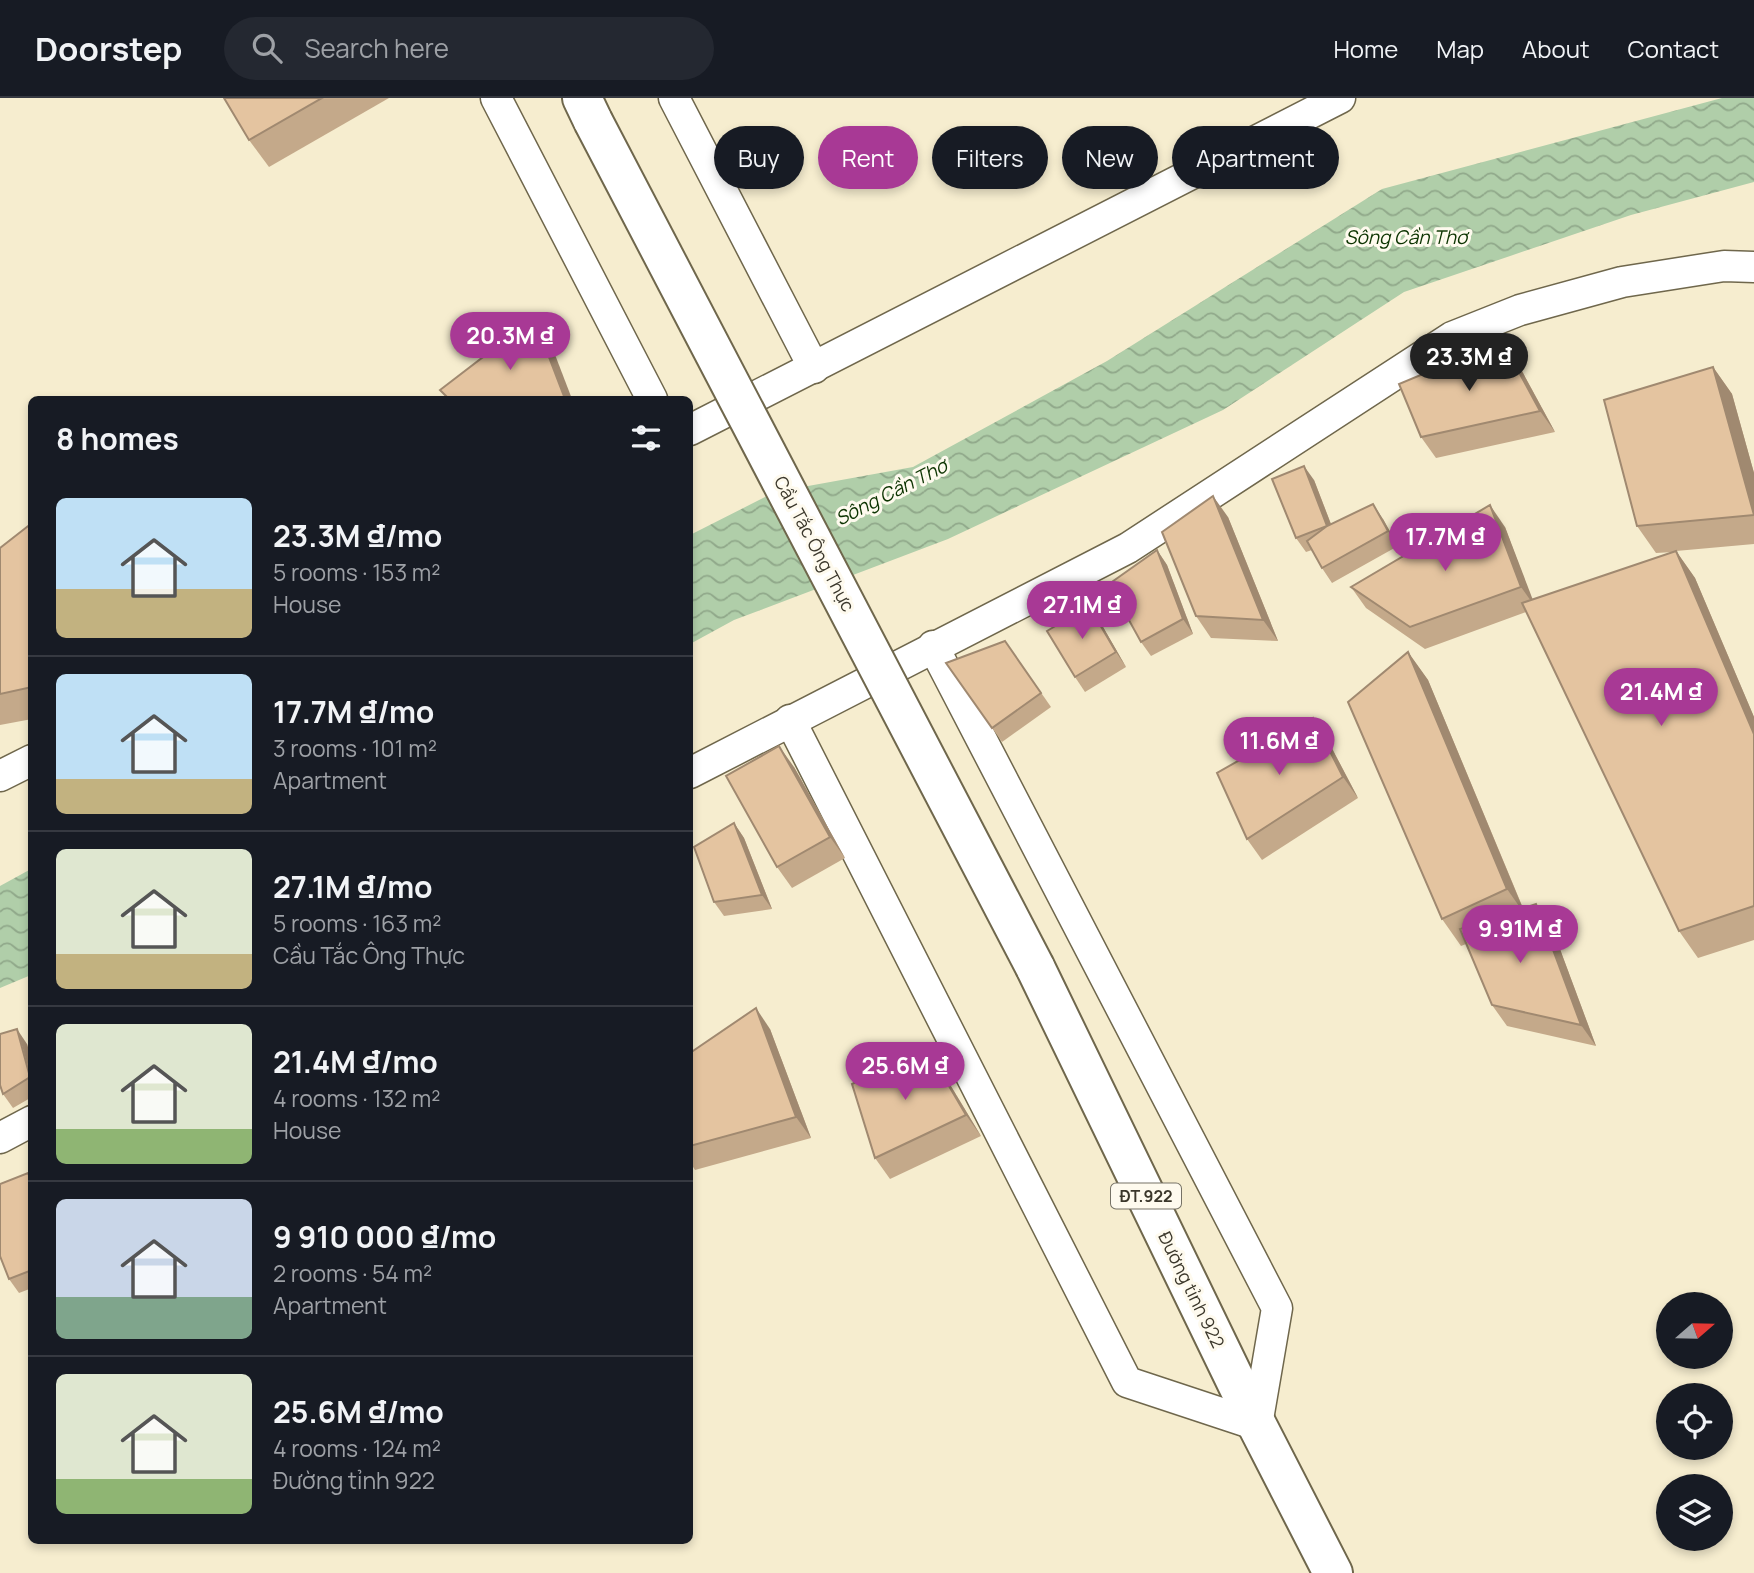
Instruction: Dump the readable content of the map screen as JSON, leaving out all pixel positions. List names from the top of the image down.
{
  "streets": {
    "main road": ["Cầu Tắc Ông Thực", "ĐT.922", "Đường tỉnh 922"]
  },
  "crossings": [
    ["Cầu Tắc Ông Thực", "Đường tỉnh 922"]
  ],
  "water": ["Sông Cần Thơ"],
  "north": "right",
  "page": {
    "header": "Doorstep",
    "search": "Search here",
    "nav": [
      "Home",
      "Map",
      "About",
      "Contact"
    ],
    "chip": [
      "Buy",
      "Rent",
      "Filters",
      "New",
      "Apartment"
    ],
    "price": [
      "20.3M ₫",
      "23.3M ₫",
      "17.7M ₫",
      "27.1M ₫",
      "21.4M ₫",
      "11.6M ₫",
      "9.91M ₫",
      "25.6M ₫"
    ],
    "heading": "8 homes",
    "list": [
      {
        "name": "23.3M ₫/mo",
        "note": "5 rooms · 153 m² · House"
      },
      {
        "name": "17.7M ₫/mo",
        "note": "3 rooms · 101 m² · Apartment"
      },
      {
        "name": "27.1M ₫/mo",
        "note": "5 rooms · 163 m² · Cầu Tắc Ông Thực"
      },
      {
        "name": "21.4M ₫/mo",
        "note": "4 rooms · 132 m² · House"
      },
      {
        "name": "9 910 000 ₫/mo",
        "note": "2 rooms · 54 m² · Apartment"
      },
      {
        "name": "25.6M ₫/mo",
        "note": "4 rooms · 124 m² · Đường tỉnh 922"
      }
    ]
  }
}
